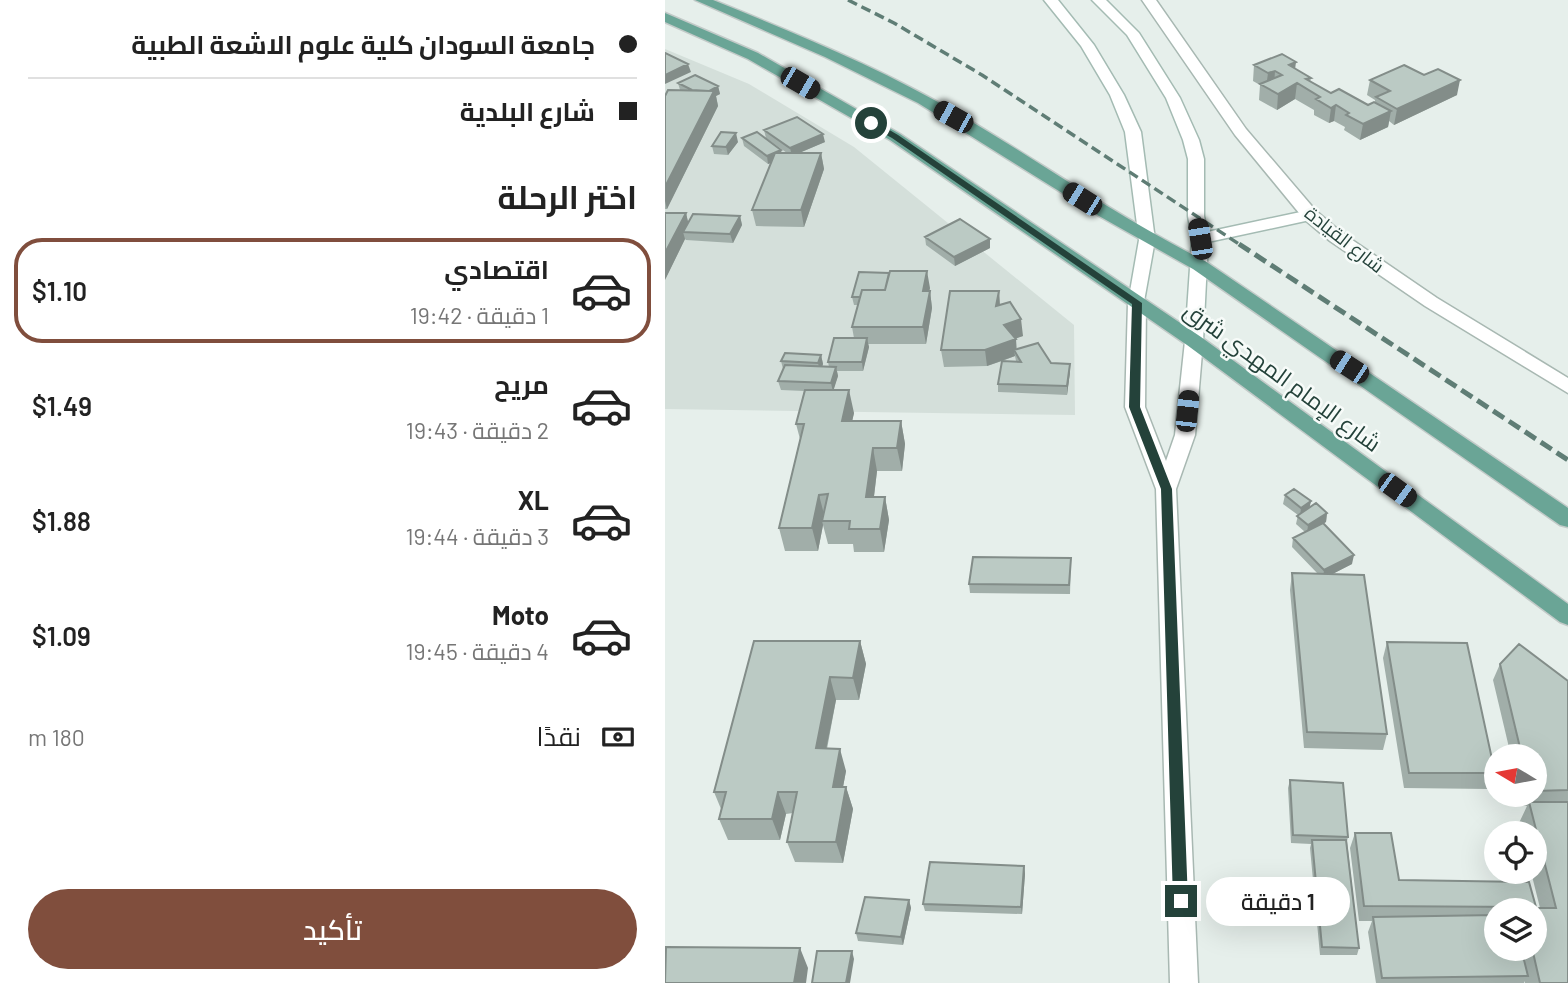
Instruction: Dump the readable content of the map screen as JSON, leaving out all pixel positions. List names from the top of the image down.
{
  "streets": {
    "main road": ["شارع الإمام المهدي شرق"],
    "street": ["شارع القيادة"]
  },
  "north": "left",
  "page": {
    "banner": ["جامعة السودان كلية علوم الاشعة الطبية", "شارع البلدية"],
    "heading": "اختر الرحلة",
    "list": [
      {
        "name": "اقتصادي",
        "note": "1 دقيقة · 19:42",
        "value": "$1.10"
      },
      {
        "name": "مريح",
        "note": "2 دقيقة · 19:43",
        "value": "$1.49"
      },
      {
        "name": "XL",
        "note": "3 دقيقة · 19:44",
        "value": "$1.88"
      },
      {
        "name": "Moto",
        "note": "4 دقيقة · 19:45",
        "value": "$1.09"
      }
    ],
    "pay": ["نقدًا", "180 m"],
    "buttons": "تأكيد",
    "bubble": "1 دقيقة"
  }
}
